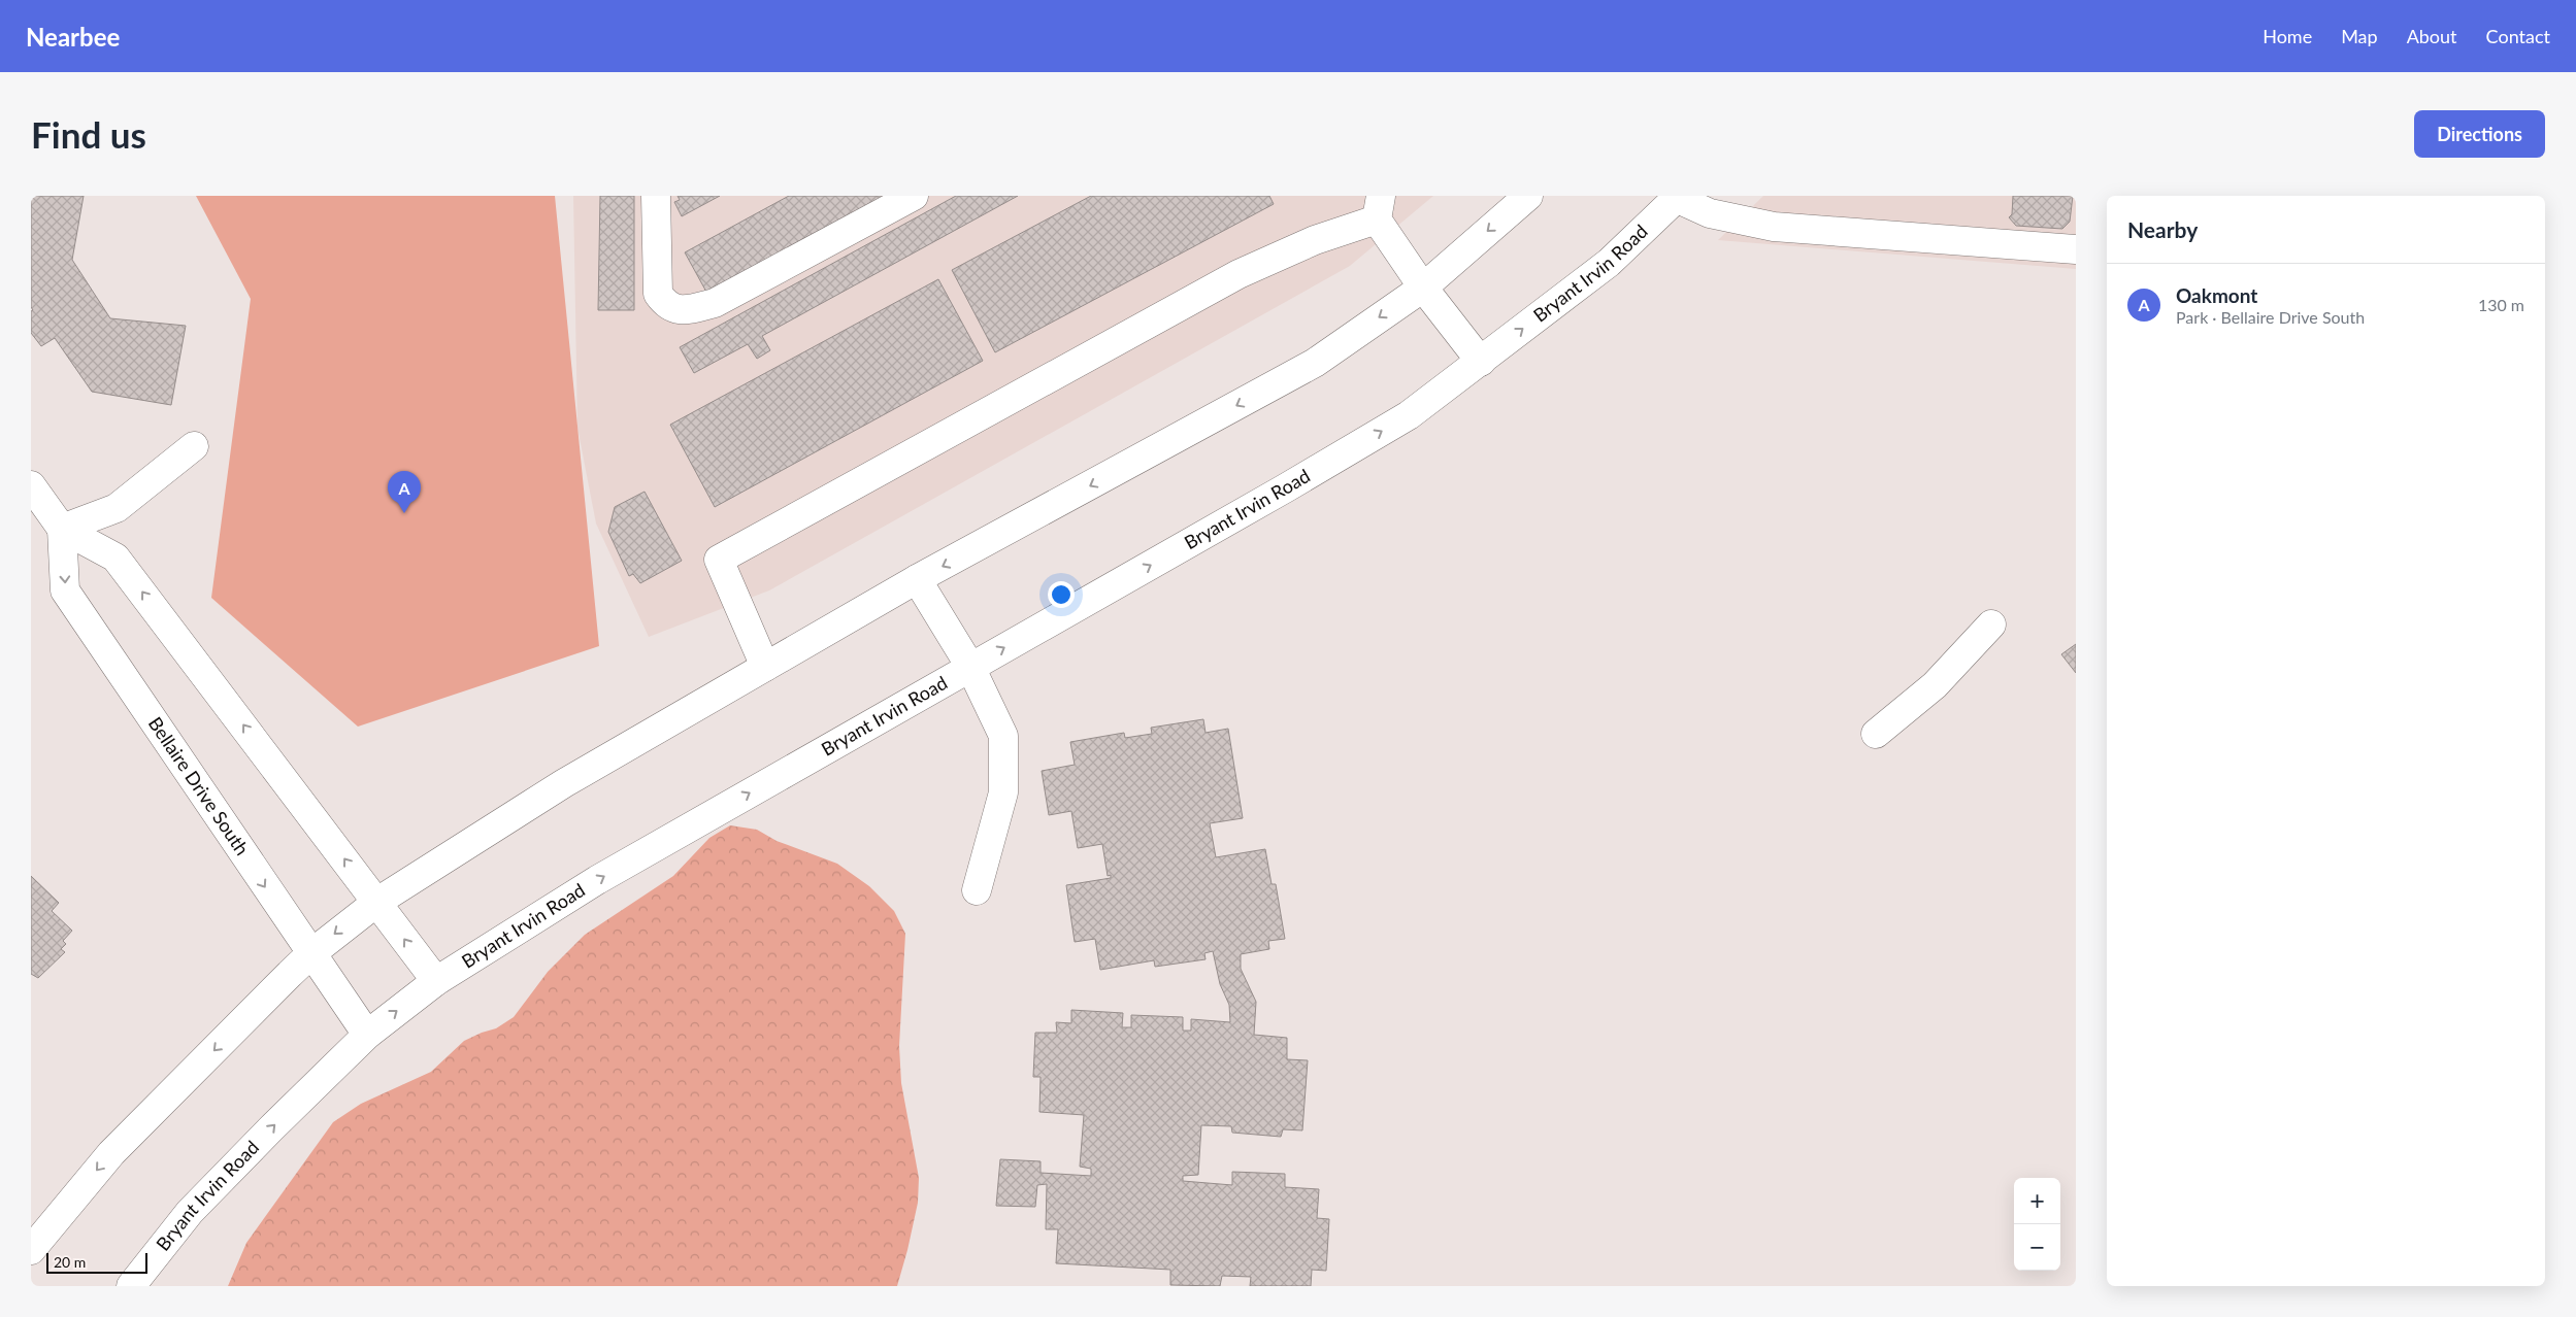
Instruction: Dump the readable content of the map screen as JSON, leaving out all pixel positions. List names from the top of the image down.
{
  "streets": {
    "main road": ["Bryant Irvin Road", "Bellaire Drive South"]
  },
  "crossings": [
    ["Bryant Irvin Road", "Bellaire Drive South"]
  ],
  "scale_bar": "20 m",
  "page": {
    "header": "Nearbee",
    "nav": [
      "Home",
      "Map",
      "About",
      "Contact"
    ],
    "buttons": "Directions",
    "title": "Find us",
    "heading": "Nearby",
    "list": [
      {
        "mark": "A",
        "name": "Oakmont",
        "note": "Park · Bellaire Drive South",
        "value": "130 m"
      }
    ],
    "pins": "A",
    "map_buttons": ["+", "−"],
    "scale": "20 m"
  }
}
